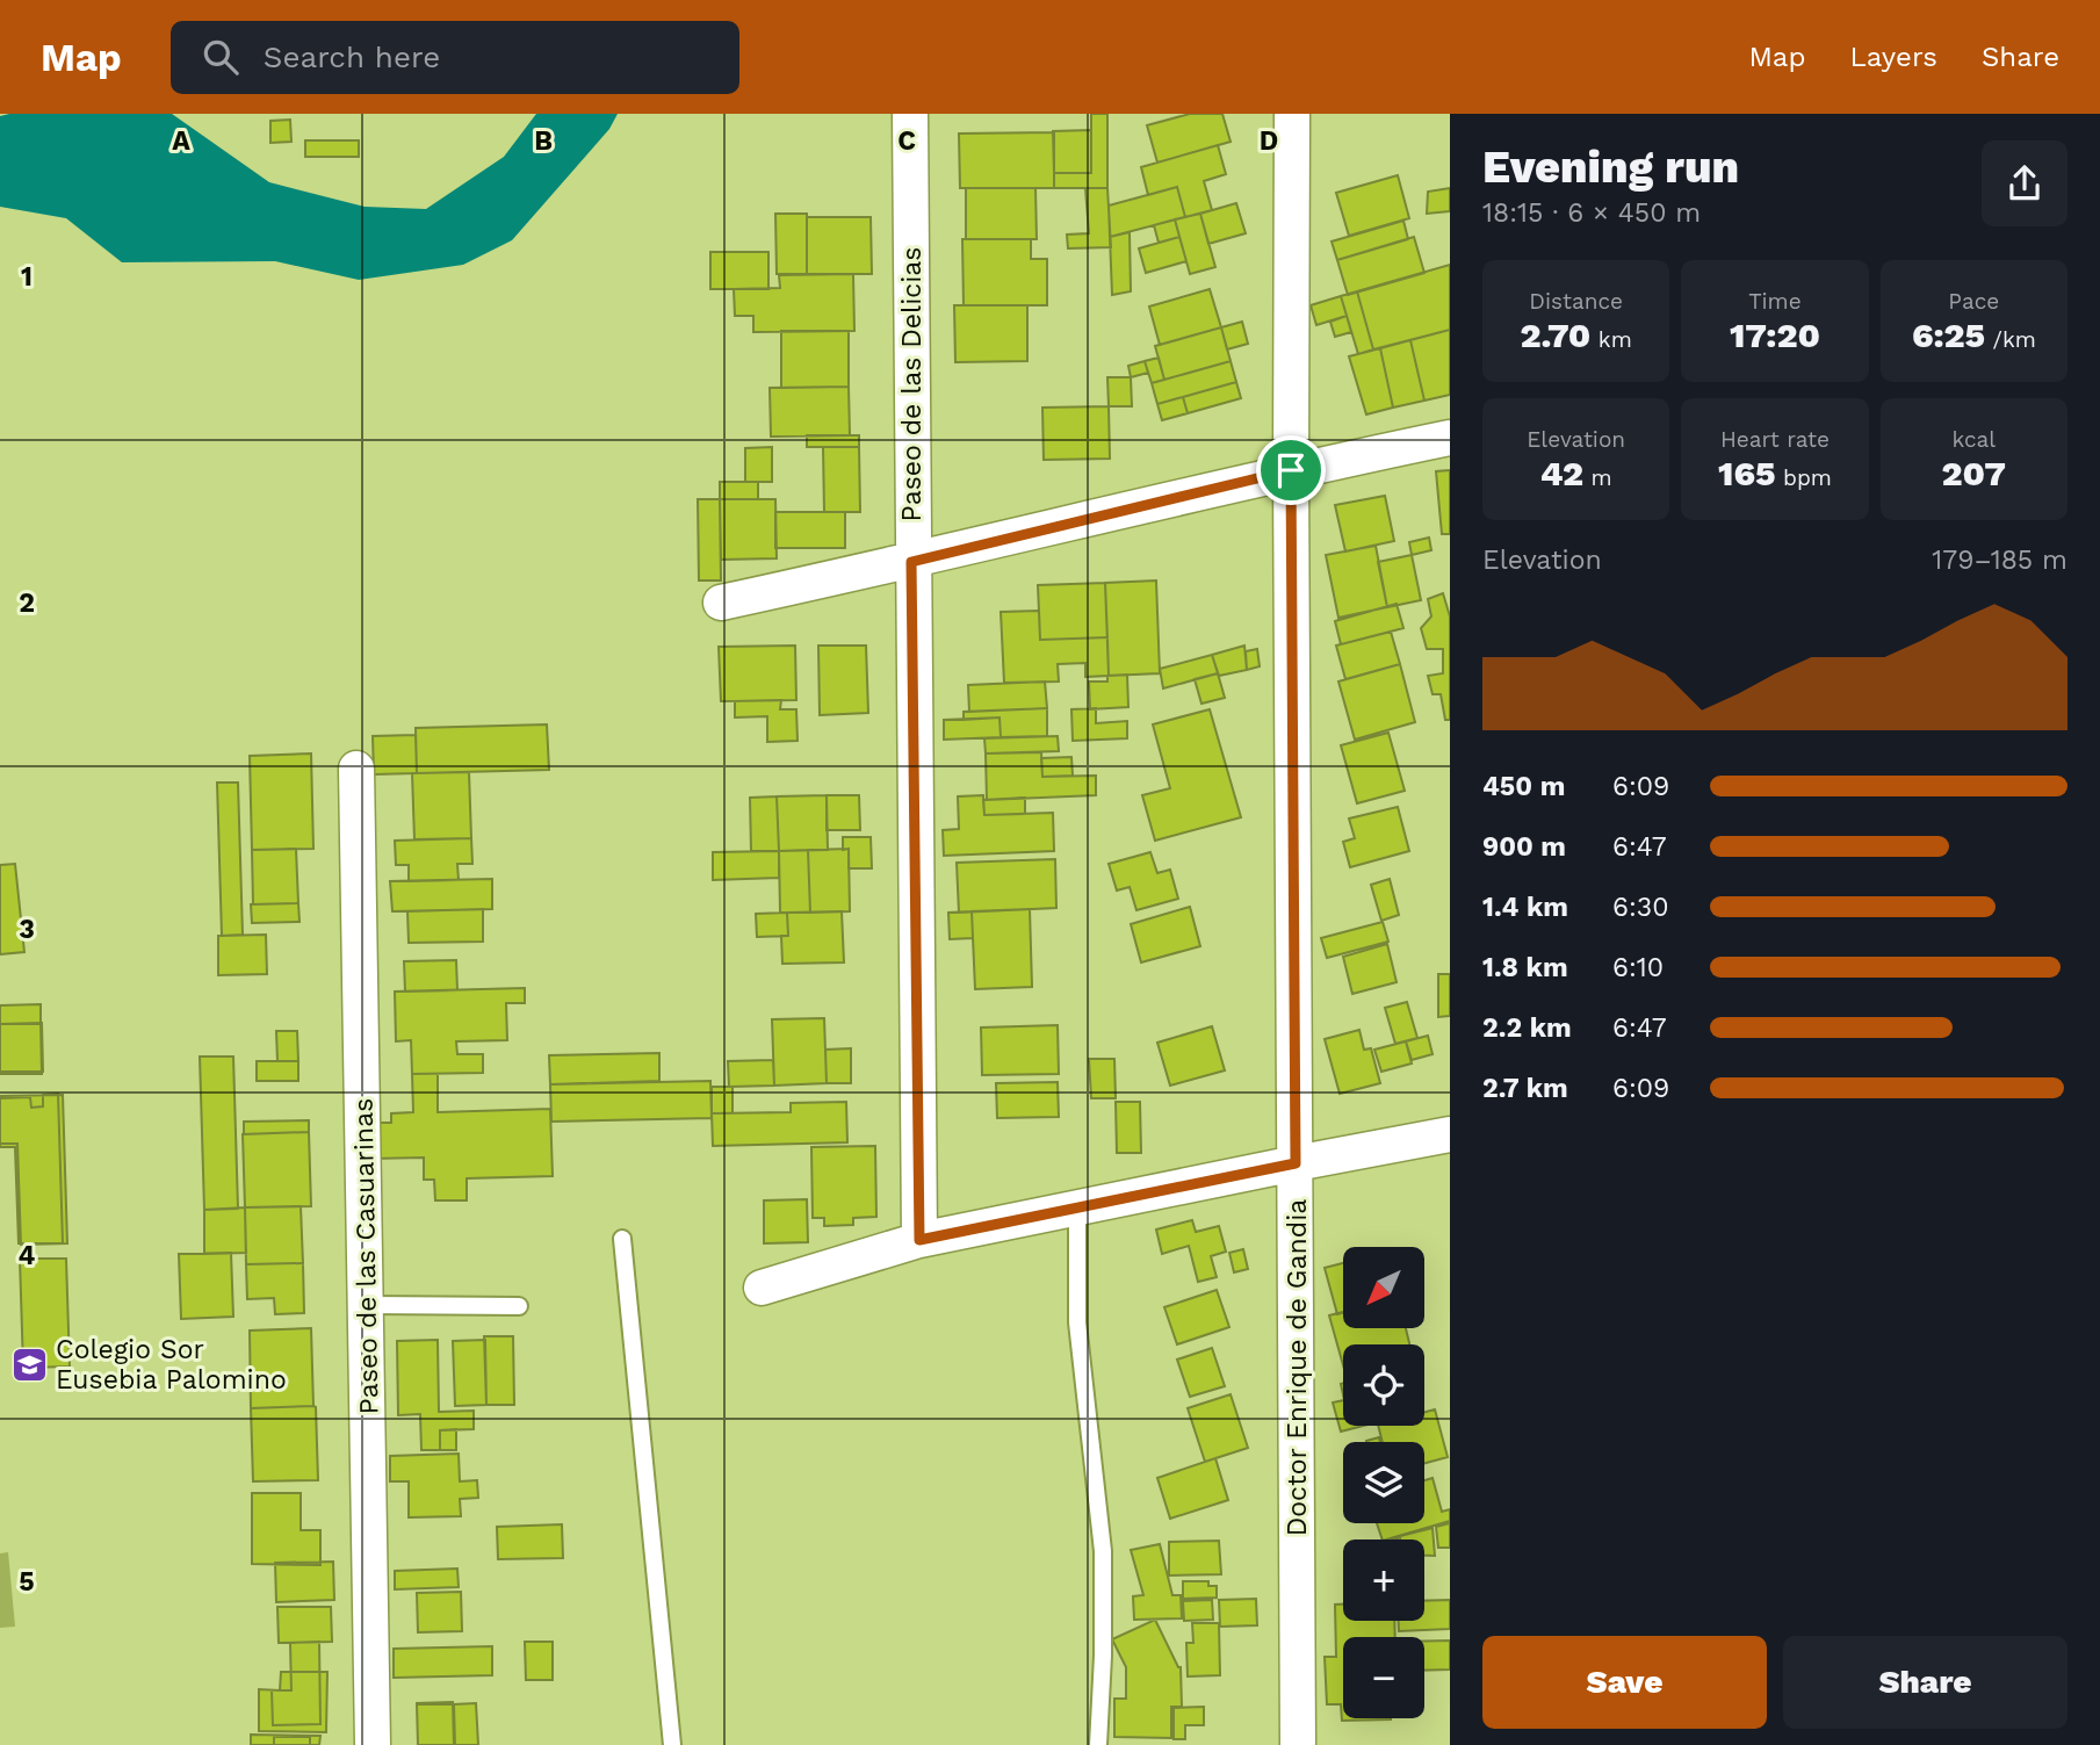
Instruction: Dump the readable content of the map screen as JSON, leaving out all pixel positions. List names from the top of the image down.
{
  "streets": {
    "street": ["Paseo de las Delicias", "Paseo de las Casuarinas", "Doctor Enrique de Gandia"]
  },
  "places": {
    "school or university": ["Colegio Sor Eusebia Palomino"]
  },
  "north": "bottom left",
  "page": {
    "header": "Map",
    "search": "Search here",
    "nav": ["Map", "Layers", "Share"],
    "heading": ["Evening run", "18:15 · 6 × 450 m"],
    "stats": [
      ["Distance", "2.70 km"],
      ["Time", "17:20"],
      ["Pace", "6:25 /km"],
      ["Elevation", "42 m"],
      ["Heart rate", "165 bpm"],
      ["kcal", "207"]
    ],
    "chart": ["Elevation", "179–185 m"],
    "list": [
      {
        "name": "450 m",
        "note": "6:09"
      },
      {
        "name": "900 m",
        "note": "6:47"
      },
      {
        "name": "1.4 km",
        "note": "6:30"
      },
      {
        "name": "1.8 km",
        "note": "6:10"
      },
      {
        "name": "2.2 km",
        "note": "6:47"
      },
      {
        "name": "2.7 km",
        "note": "6:09"
      }
    ],
    "map_buttons": ["+", "−"],
    "buttons": ["Save", "Share"]
  },
  "grid": {
    "columns": [
      "A",
      "B",
      "C",
      "D"
    ],
    "rows": [
      "1",
      "2",
      "3",
      "4",
      "5"
    ]
  }
}
